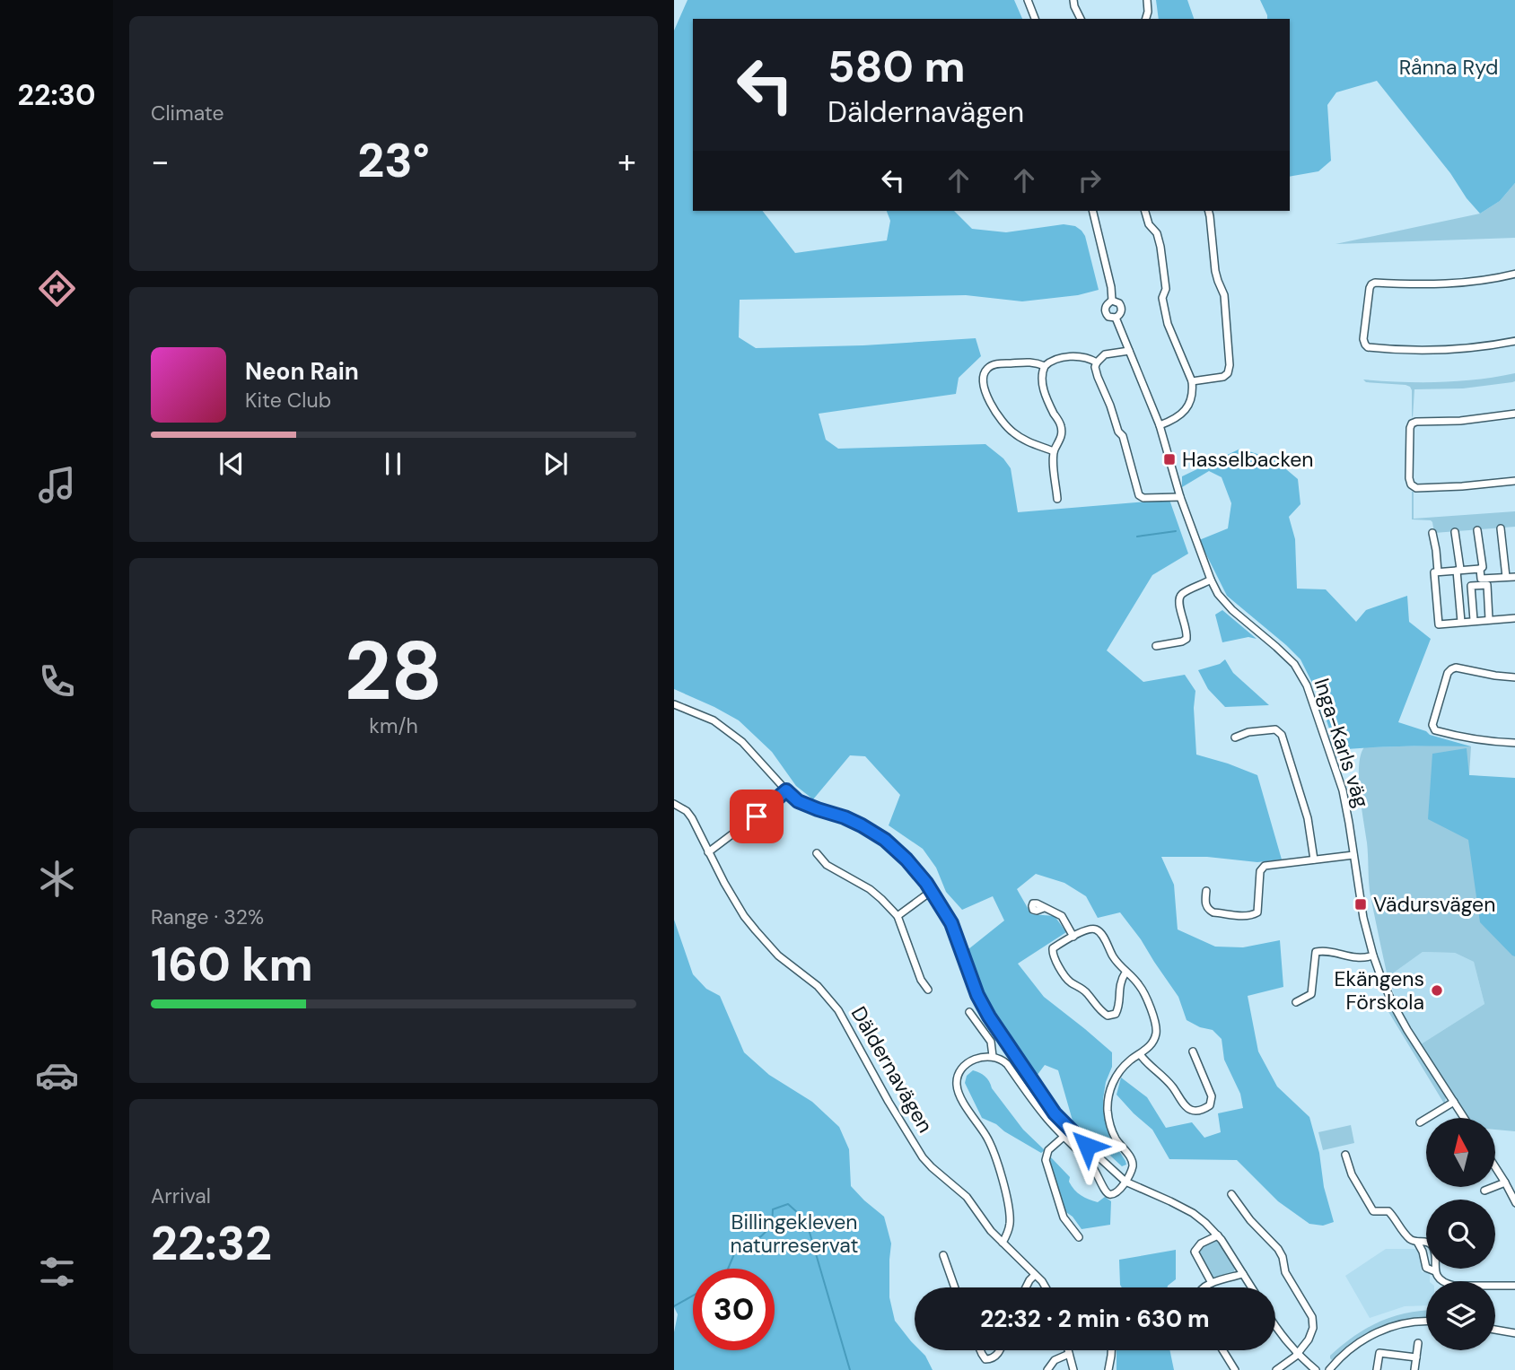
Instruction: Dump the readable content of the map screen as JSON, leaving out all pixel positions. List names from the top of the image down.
{
  "streets": {
    "street": ["Inga-Karls väg", "Däldernavägen"]
  },
  "parks": ["Rånna Ryd", "Billingekleven naturreservat"],
  "places": {
    "transit": ["Hasselbacken", "Vädursvägen"],
    "other": ["Ekängens Förskola"]
  },
  "north": "top",
  "page": {
    "tabs": "22:30",
    "tile": [
      "Climate",
      ["28", "km/h"],
      ["Range · 32%", "160 km"],
      ["Arrival", "22:32"]
    ],
    "turn": ["580 m", "Däldernavägen"],
    "heat": ["−", "23°", "+"],
    "song": ["Neon Rain", "Kite Club"],
    "limit": "30",
    "trip": "22:32 · 2 min · 630 m"
  }
}
